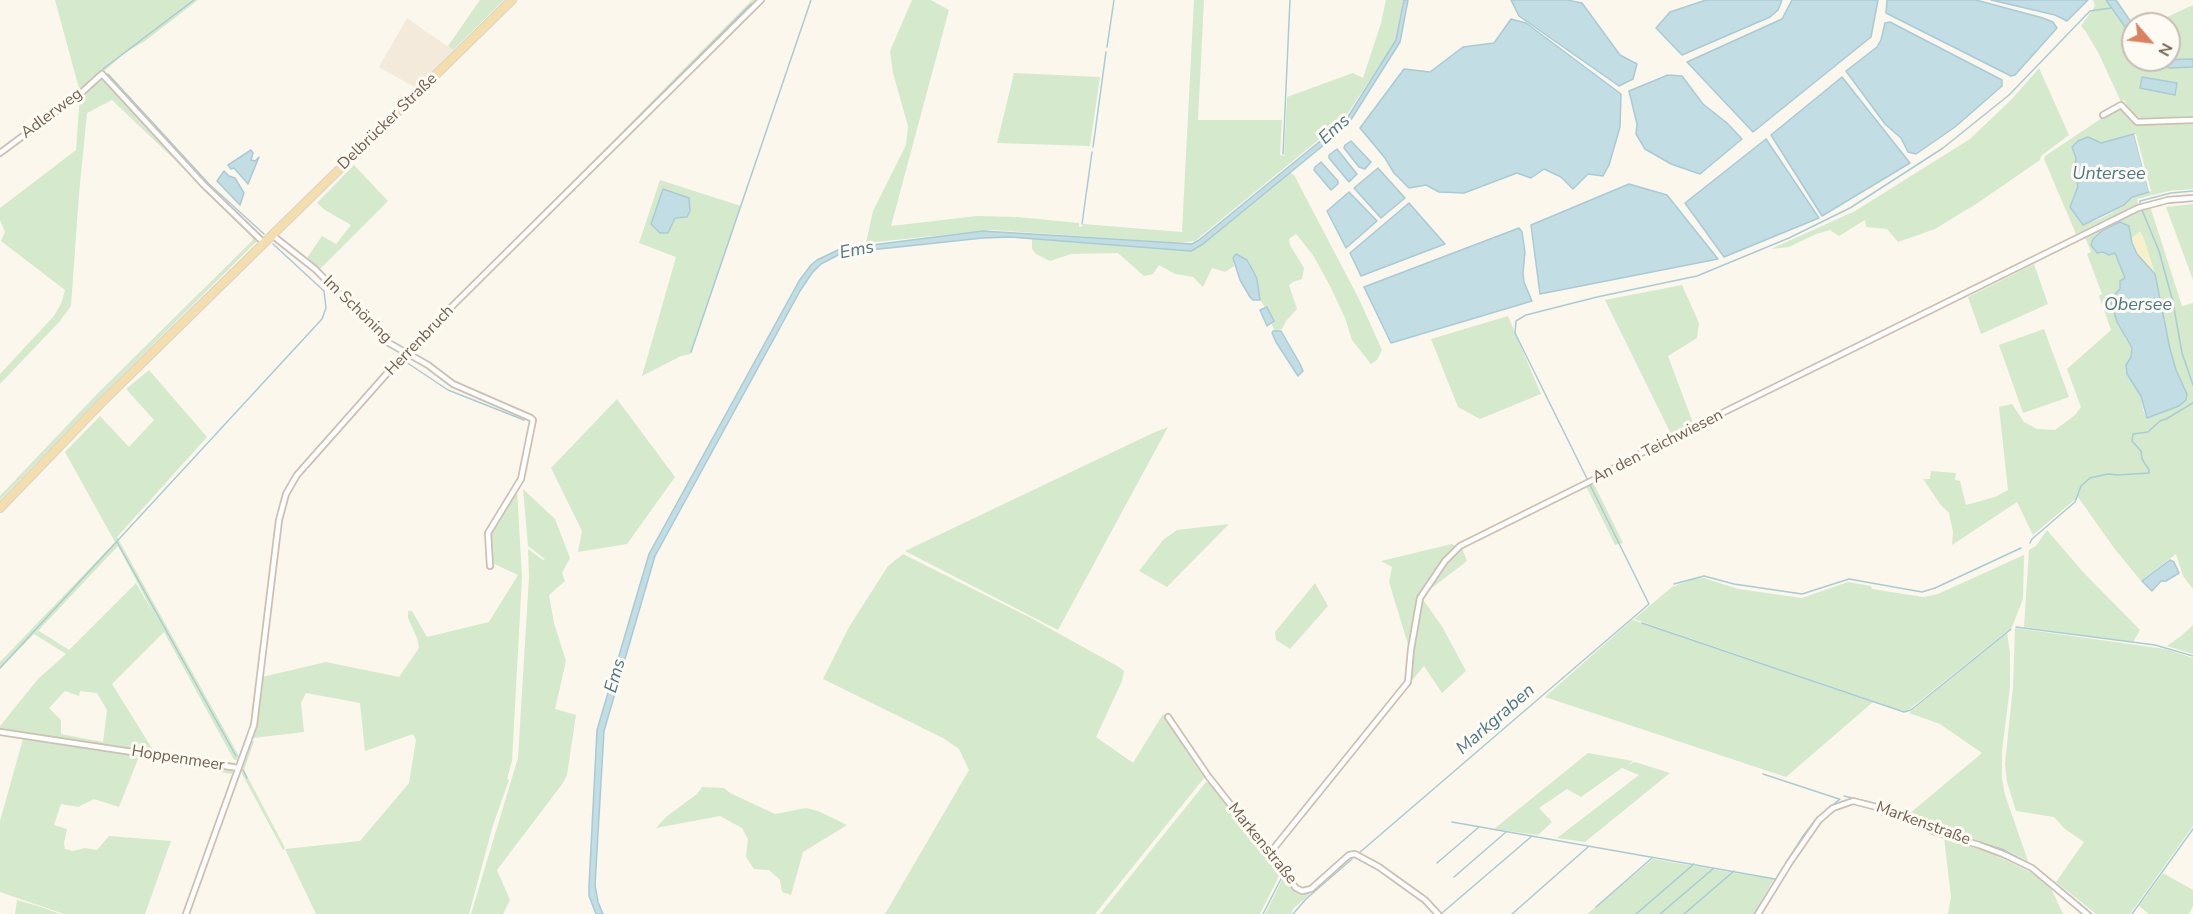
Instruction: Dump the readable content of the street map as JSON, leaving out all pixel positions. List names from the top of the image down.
{
  "streets": {
    "main road": ["Delbrücker Straße"],
    "street": [
      "Adlerweg",
      "Im Schöning",
      "Herrenbruch",
      "An den Teichwiesen",
      "Hoppenmeer",
      "Markenstraße"
    ]
  },
  "crossings": [
    ["Adlerweg", "Delbrücker Straße"],
    ["Delbrücker Straße", "Im Schöning"],
    ["Im Schöning", "Herrenbruch"],
    ["Herrenbruch", "Hoppenmeer"],
    ["An den Teichwiesen", "Markenstraße"]
  ],
  "water": [
    "Ems",
    "Untersee",
    "Obersee",
    "Markgraben"
  ],
  "north": "bottom right"
}
